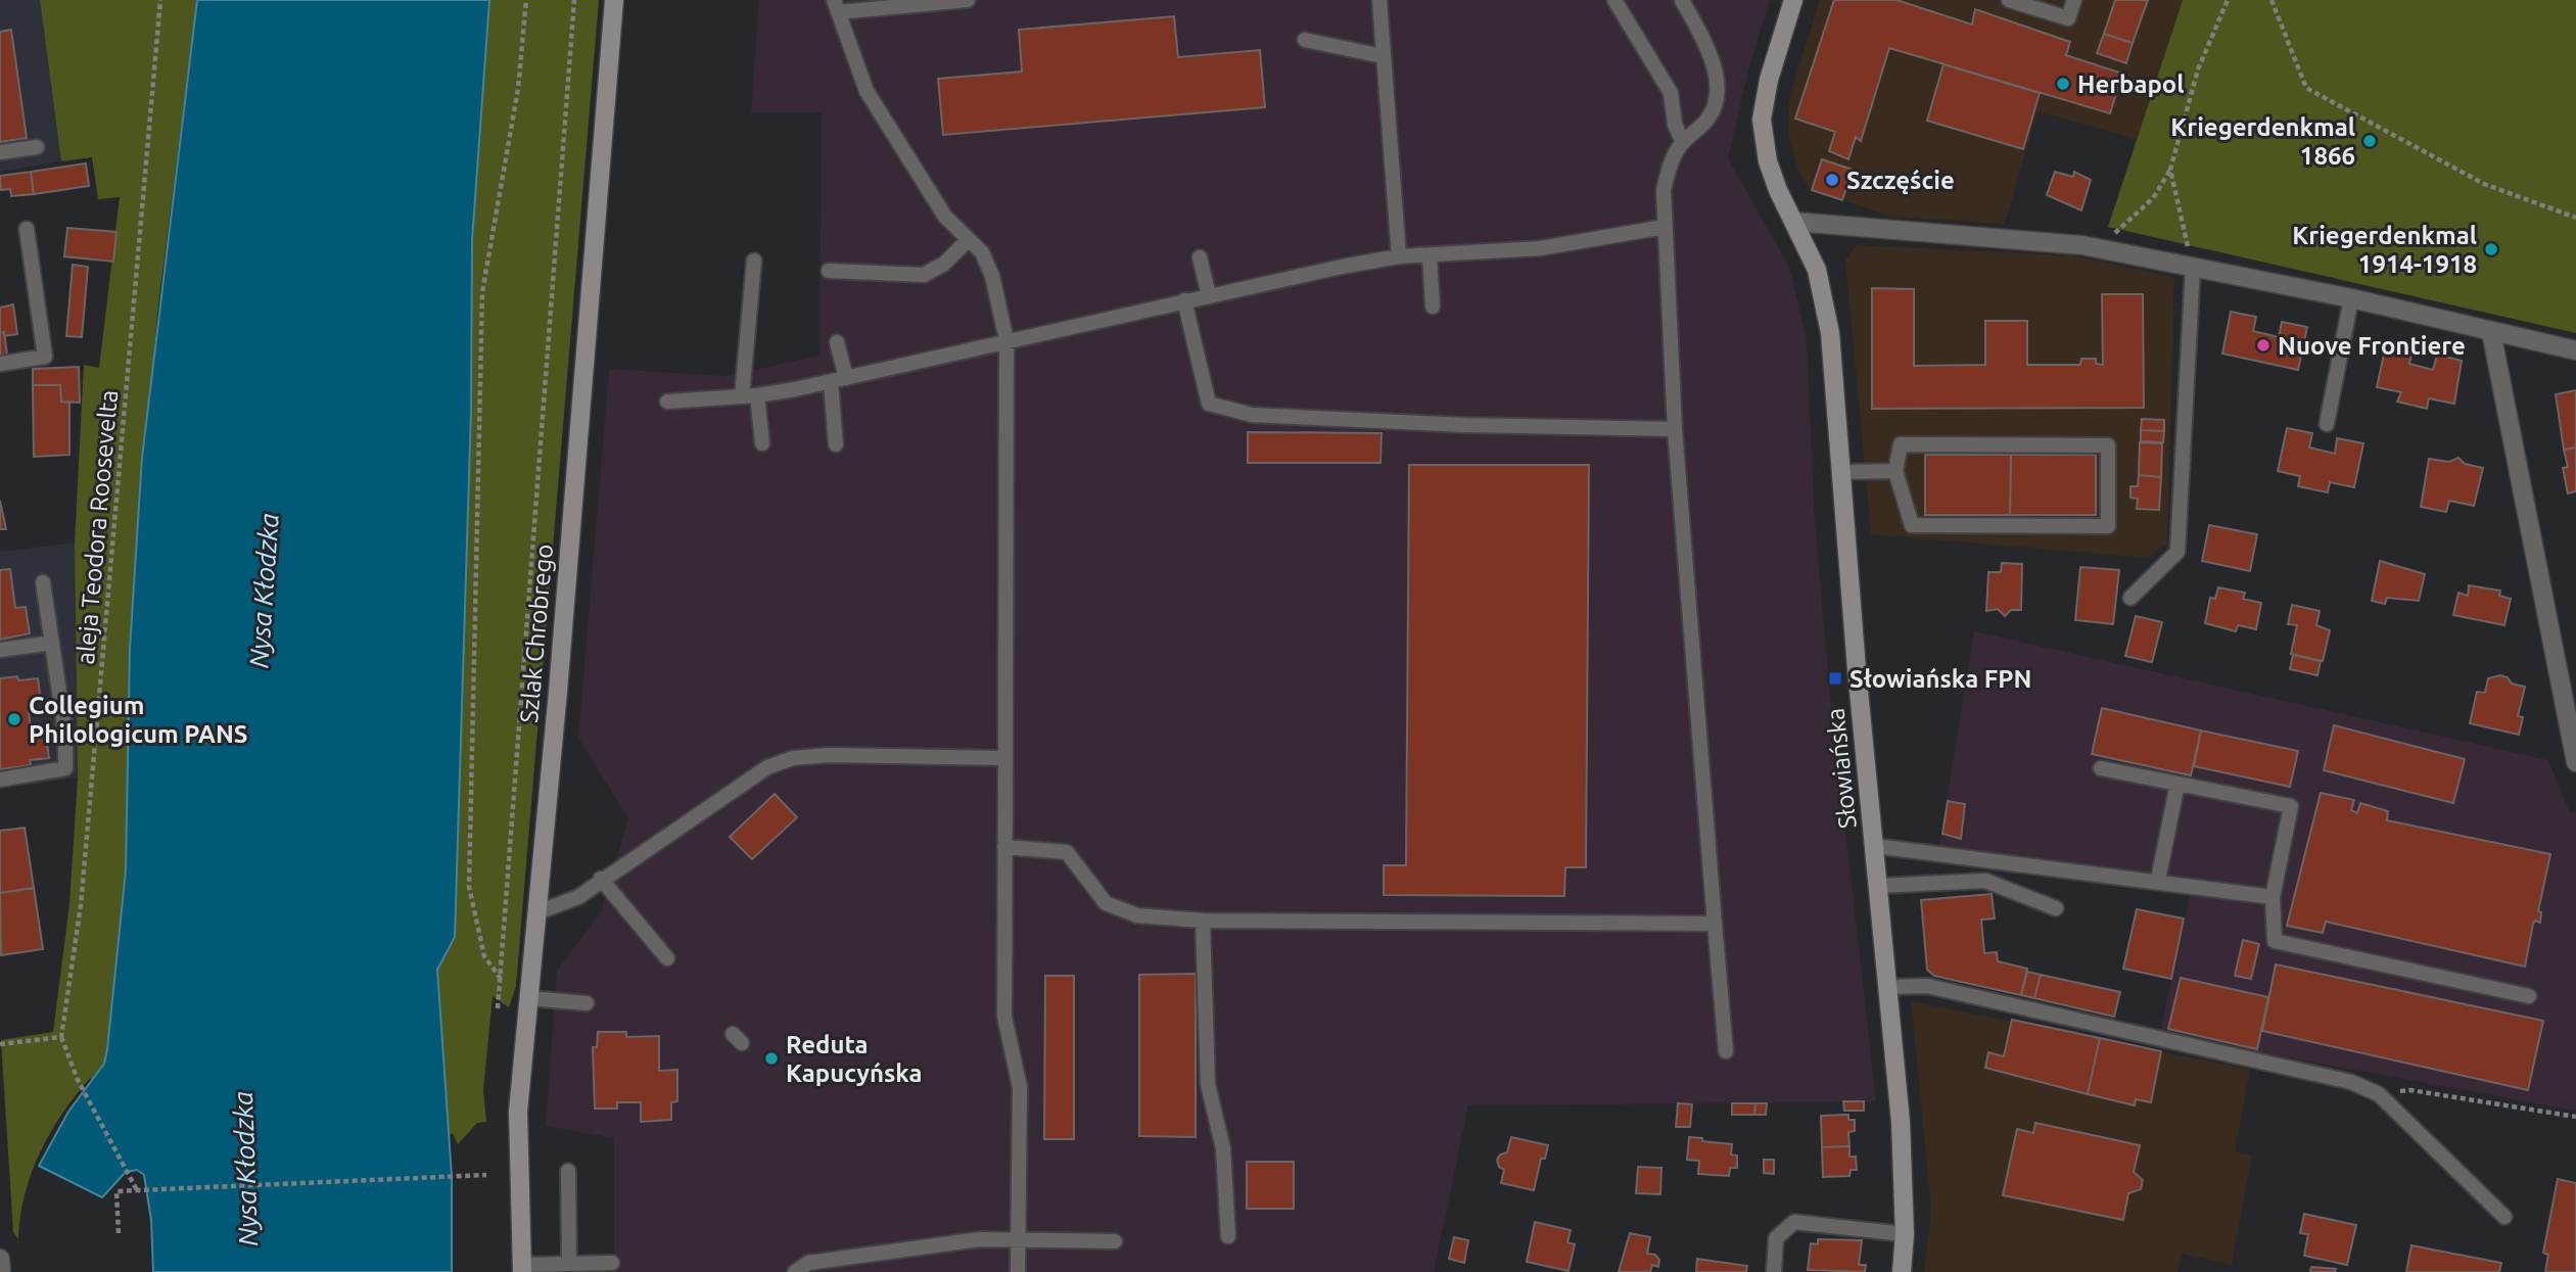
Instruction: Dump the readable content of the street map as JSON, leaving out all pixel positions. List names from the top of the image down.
{
  "streets": {
    "street": ["Szlak Chrobrego", "Słowiańska"],
    "path": ["aleja Teodora Roosevelta"]
  },
  "water": ["Nysa Kłodzka"],
  "places": {
    "other": [
      "Herbapol",
      "Kriegerdenkmal 1866",
      "Szczęście",
      "Kriegerdenkmal 1914-1918",
      "Nuove Frontiere",
      "Collegium Philologicum PANS",
      "Reduta Kapucyńska"
    ],
    "transit": ["Słowiańska FPN"]
  }
}
